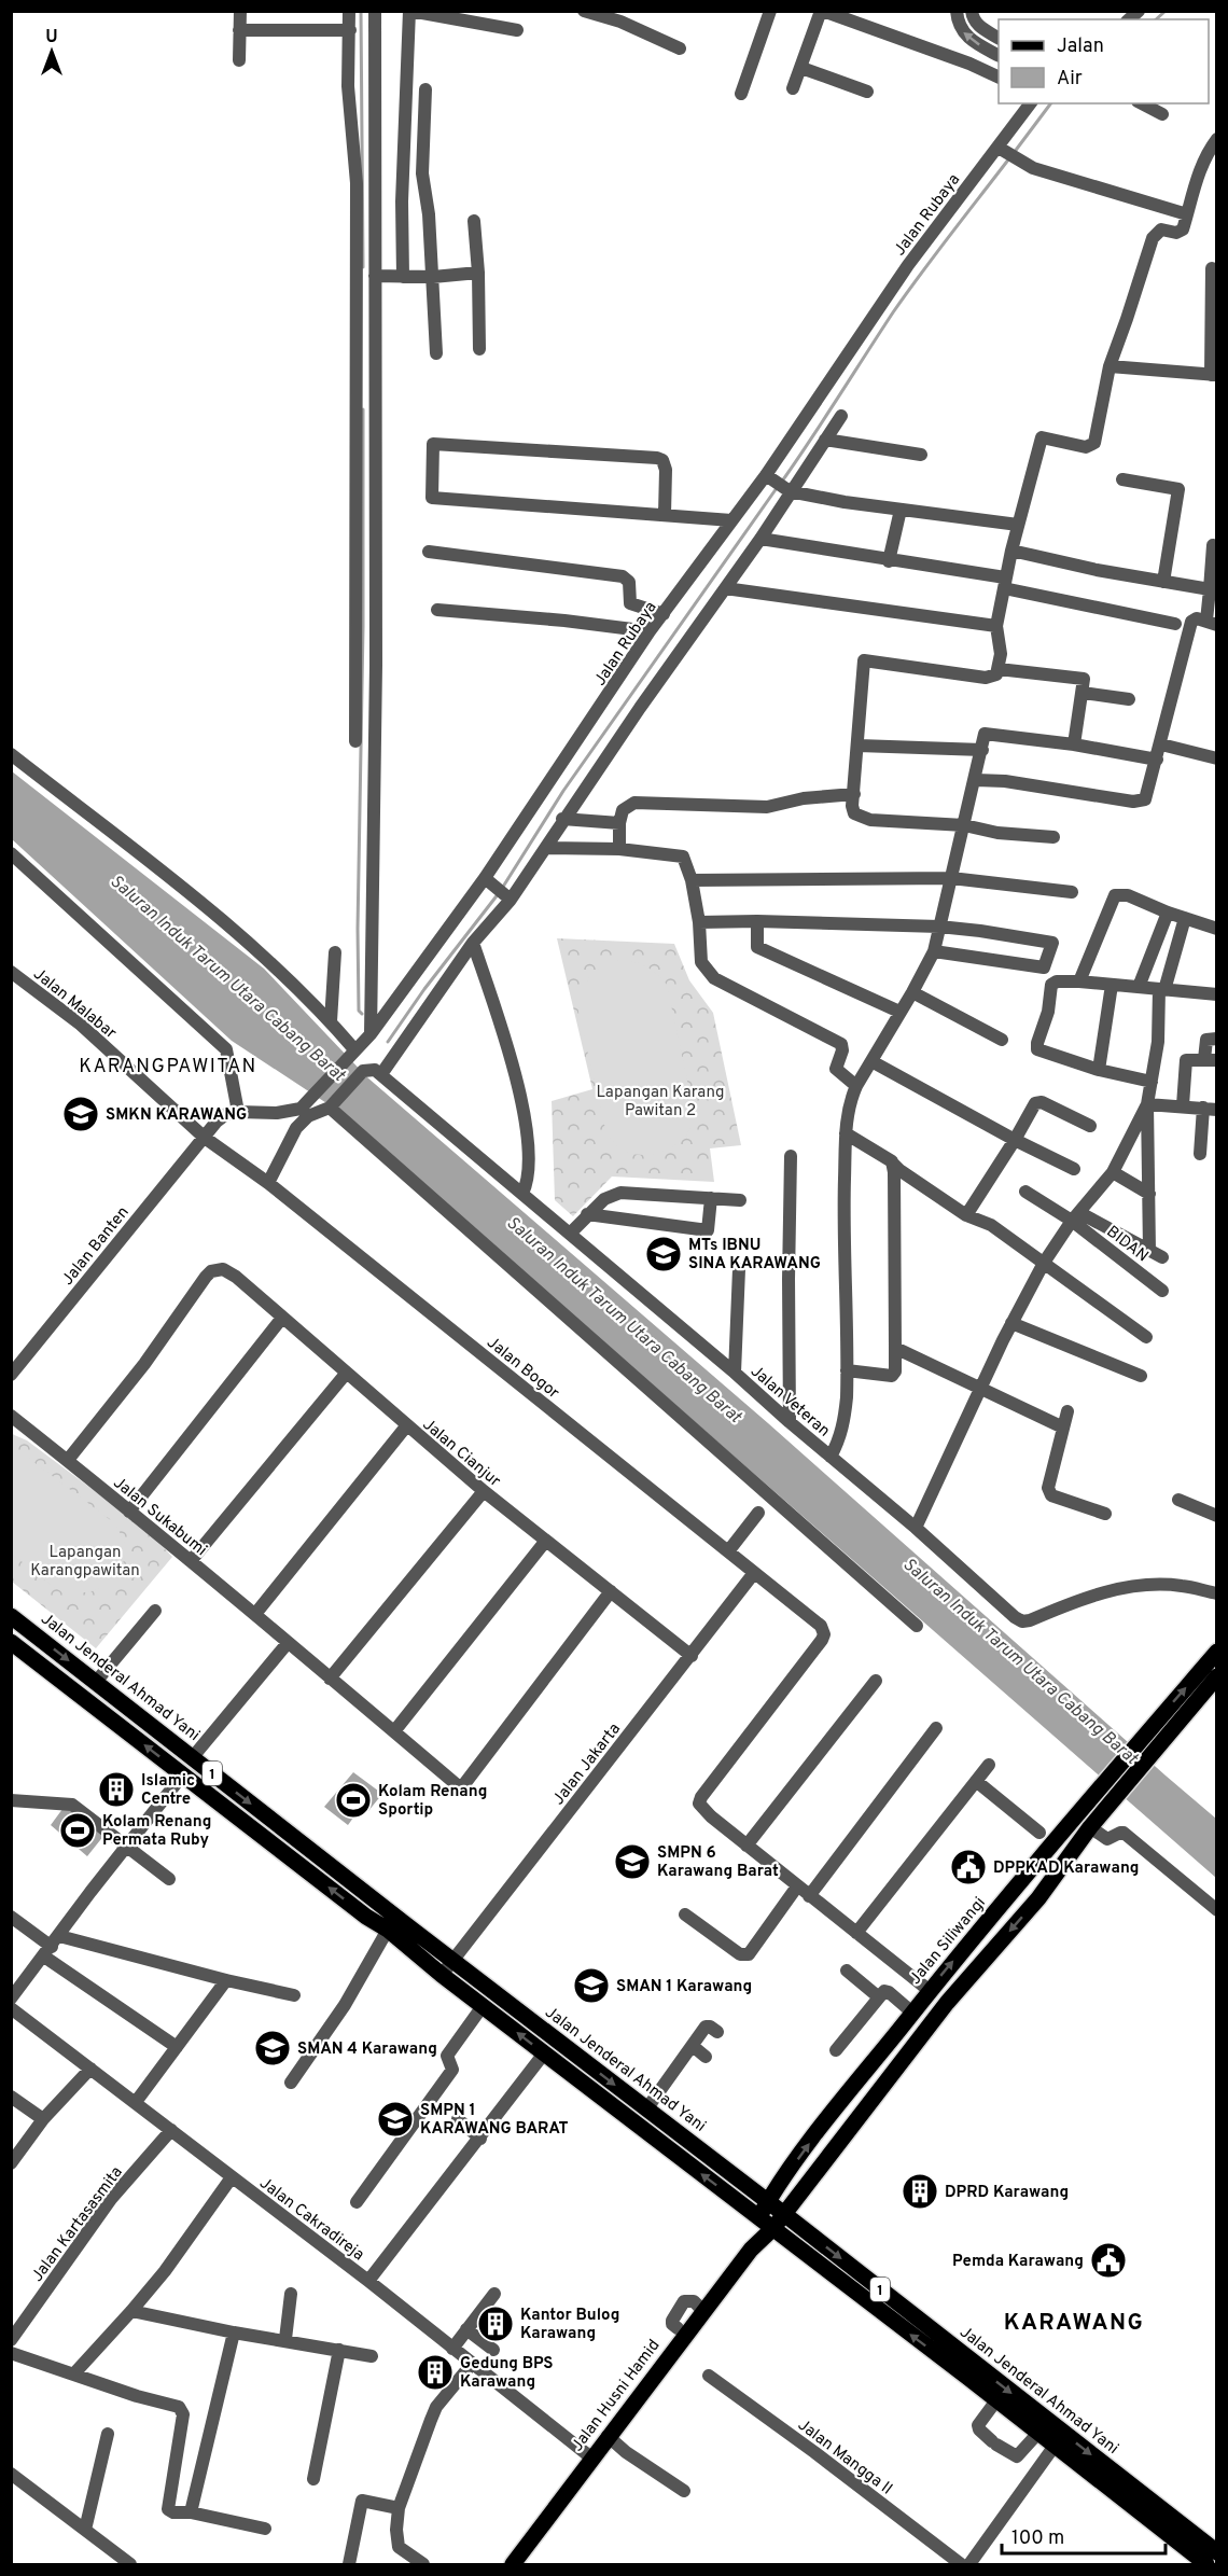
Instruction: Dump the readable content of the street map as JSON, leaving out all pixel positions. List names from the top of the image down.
{
  "streets": {
    "main road": [
      "Jalan Jenderal Ahmad Yani",
      "1",
      "Jalan Siliwangi",
      "Jalan Husni Hamid"
    ],
    "street": [
      "Jalan Rubaya",
      "Jalan Malabar",
      "BIDAN",
      "Jalan Banten",
      "Jalan Bogor",
      "Jalan Veteran",
      "Jalan Cianjur",
      "Jalan Sukabumi",
      "Jalan Jakarta",
      "Jalan Cakradireja",
      "Jalan Kartasasmita",
      "Jalan Mangga II"
    ]
  },
  "crossings": [
    ["Jalan Malabar", "Jalan Banten"],
    ["Jalan Malabar", "Jalan Bogor"],
    ["Jalan Banten", "Jalan Bogor"],
    ["Jalan Bogor", "Jalan Jakarta"],
    ["Jalan Cianjur", "Jalan Sukabumi"],
    ["Jalan Cianjur", "Jalan Jakarta"],
    ["Jalan Jenderal Ahmad Yani", "Jalan Jakarta"],
    ["Jalan Jenderal Ahmad Yani", "Jalan Siliwangi"],
    ["Jalan Jenderal Ahmad Yani", "Jalan Husni Hamid"],
    ["Jalan Siliwangi", "Jalan Husni Hamid"],
    ["Jalan Cakradireja", "Jalan Kartasasmita"],
    ["Jalan Cakradireja", "Jalan Husni Hamid"]
  ],
  "districts": ["KARANGPAWITAN", "KARAWANG"],
  "water": ["Saluran Induk Tarum Utara Cabang Barat"],
  "parks": ["Lapangan Karang Pawitan 2", "Lapangan Karangpawitan"],
  "places": {
    "school or university": [
      "SMKN KARAWANG",
      "MTs IBNU SINA KARAWANG",
      "SMPN 6 Karawang Barat",
      "SMAN 1 Karawang",
      "SMAN 4 Karawang",
      "SMPN 1 KARAWANG BARAT"
    ],
    "building": [
      "Islamic Centre",
      "DPRD Karawang",
      "Kantor Bulog Karawang",
      "Gedung BPS Karawang"
    ],
    "sports": ["Kolam Renang Sportip", "Kolam Renang Permata Ruby"],
    "public building": ["DPPKAD Karawang", "Pemda Karawang"]
  },
  "legend": ["Jalan", "Air"],
  "scale_bar": "100 m",
  "north": "top"
}
